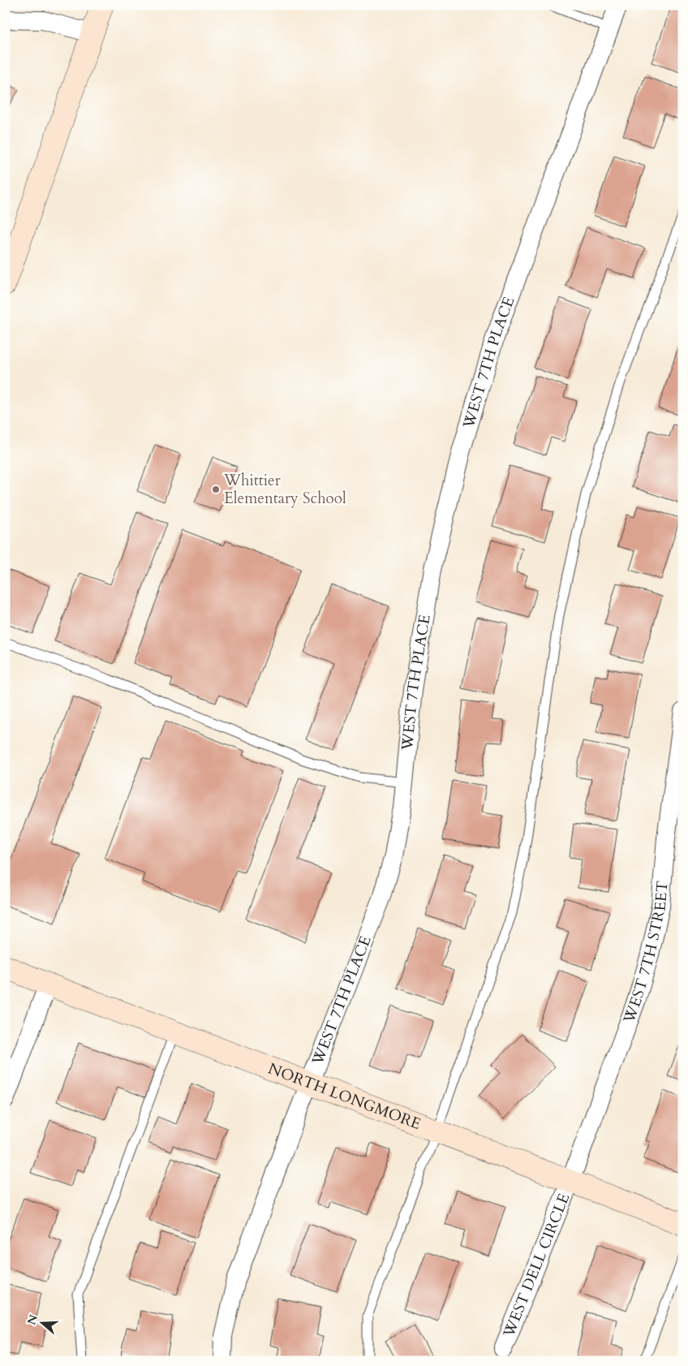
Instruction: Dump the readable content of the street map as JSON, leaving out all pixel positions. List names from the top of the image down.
{
  "streets": {
    "street": [
      "WEST 7TH PLACE",
      "WEST 7TH STREET",
      "NORTH LONGMORE",
      "WEST DELL CIRCLE"
    ]
  },
  "crossings": [
    ["WEST 7TH PLACE", "NORTH LONGMORE"],
    ["WEST 7TH STREET", "NORTH LONGMORE"],
    ["WEST 7TH STREET", "WEST DELL CIRCLE"],
    ["NORTH LONGMORE", "WEST DELL CIRCLE"]
  ],
  "places": ["Whittier Elementary School"],
  "north": "left"
}
